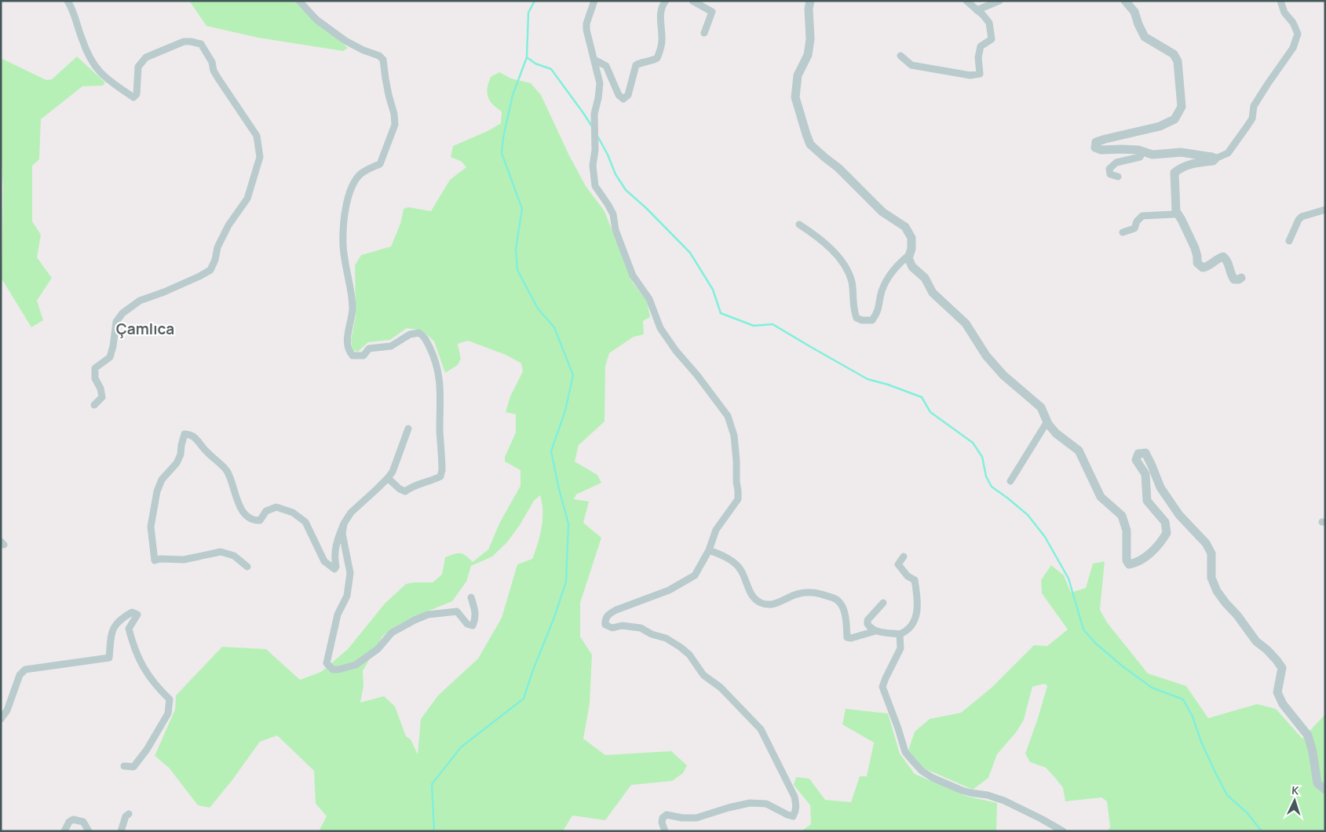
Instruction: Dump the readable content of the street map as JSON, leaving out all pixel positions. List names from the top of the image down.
{
  "districts": ["Çamlıca"],
  "north": "top"
}
